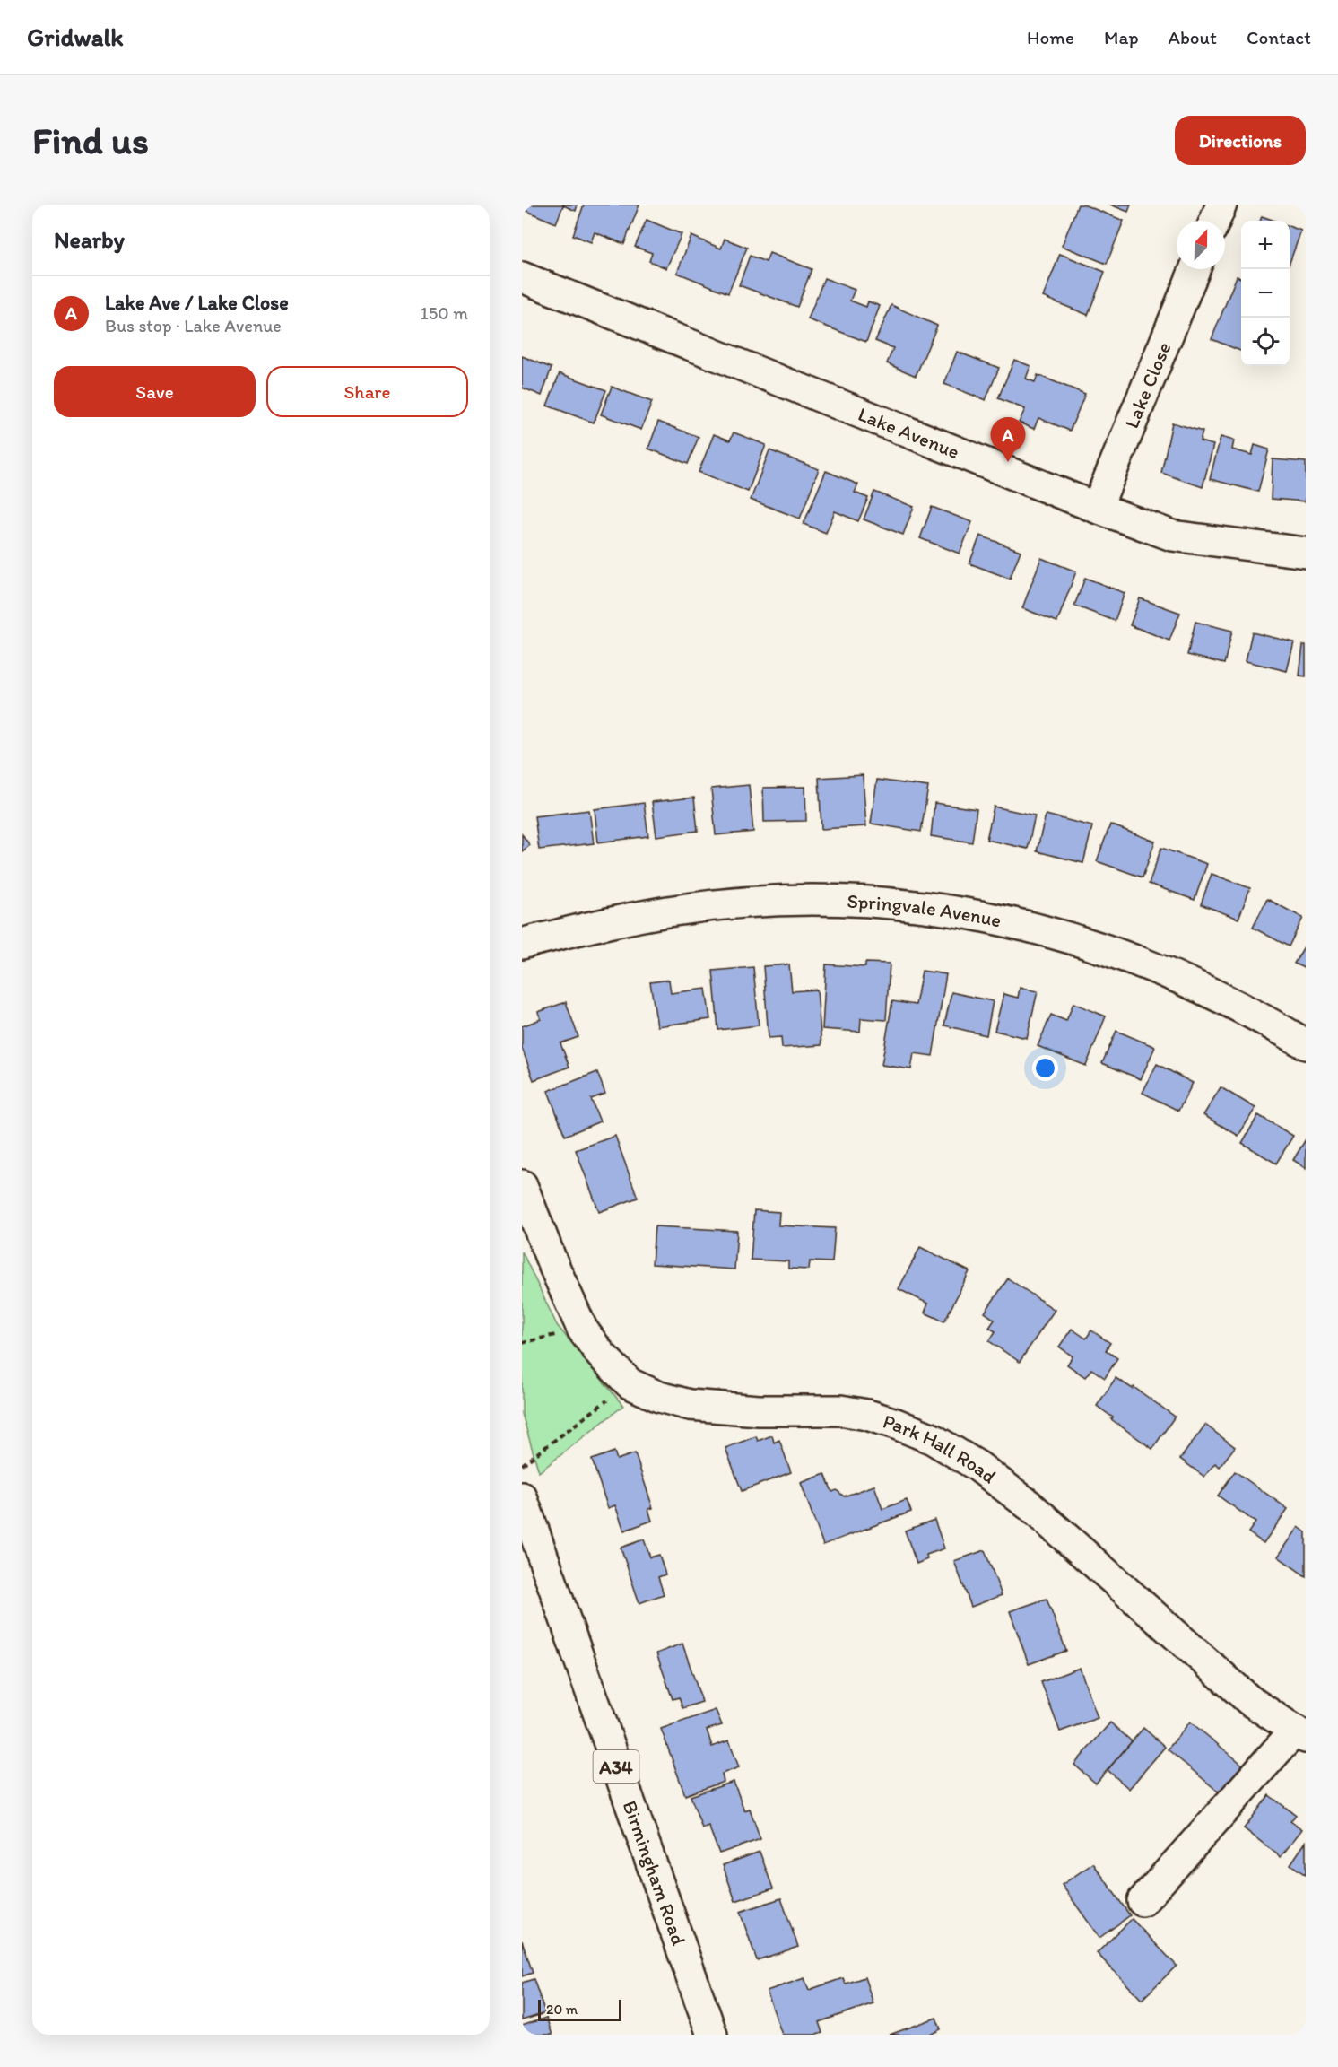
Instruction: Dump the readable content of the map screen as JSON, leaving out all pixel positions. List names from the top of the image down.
{
  "streets": {
    "main road": [
      "Lake Close",
      "Lake Avenue",
      "Springvale Avenue",
      "Park Hall Road",
      "A34",
      "Birmingham Road"
    ]
  },
  "crossings": [
    ["Lake Close", "Lake Avenue"]
  ],
  "scale_bar": "20 m",
  "north": "top",
  "page": {
    "header": "Gridwalk",
    "nav": [
      "Home",
      "Map",
      "About",
      "Contact"
    ],
    "buttons": [
      "Directions",
      ["Save", "Share"]
    ],
    "title": "Find us",
    "heading": "Nearby",
    "map_buttons": ["+", "−"],
    "list": [
      {
        "mark": "A",
        "name": "Lake Ave / Lake Close",
        "note": "Bus stop · Lake Avenue",
        "value": "150 m"
      }
    ],
    "pins": "A",
    "scale": "20 m"
  }
}
